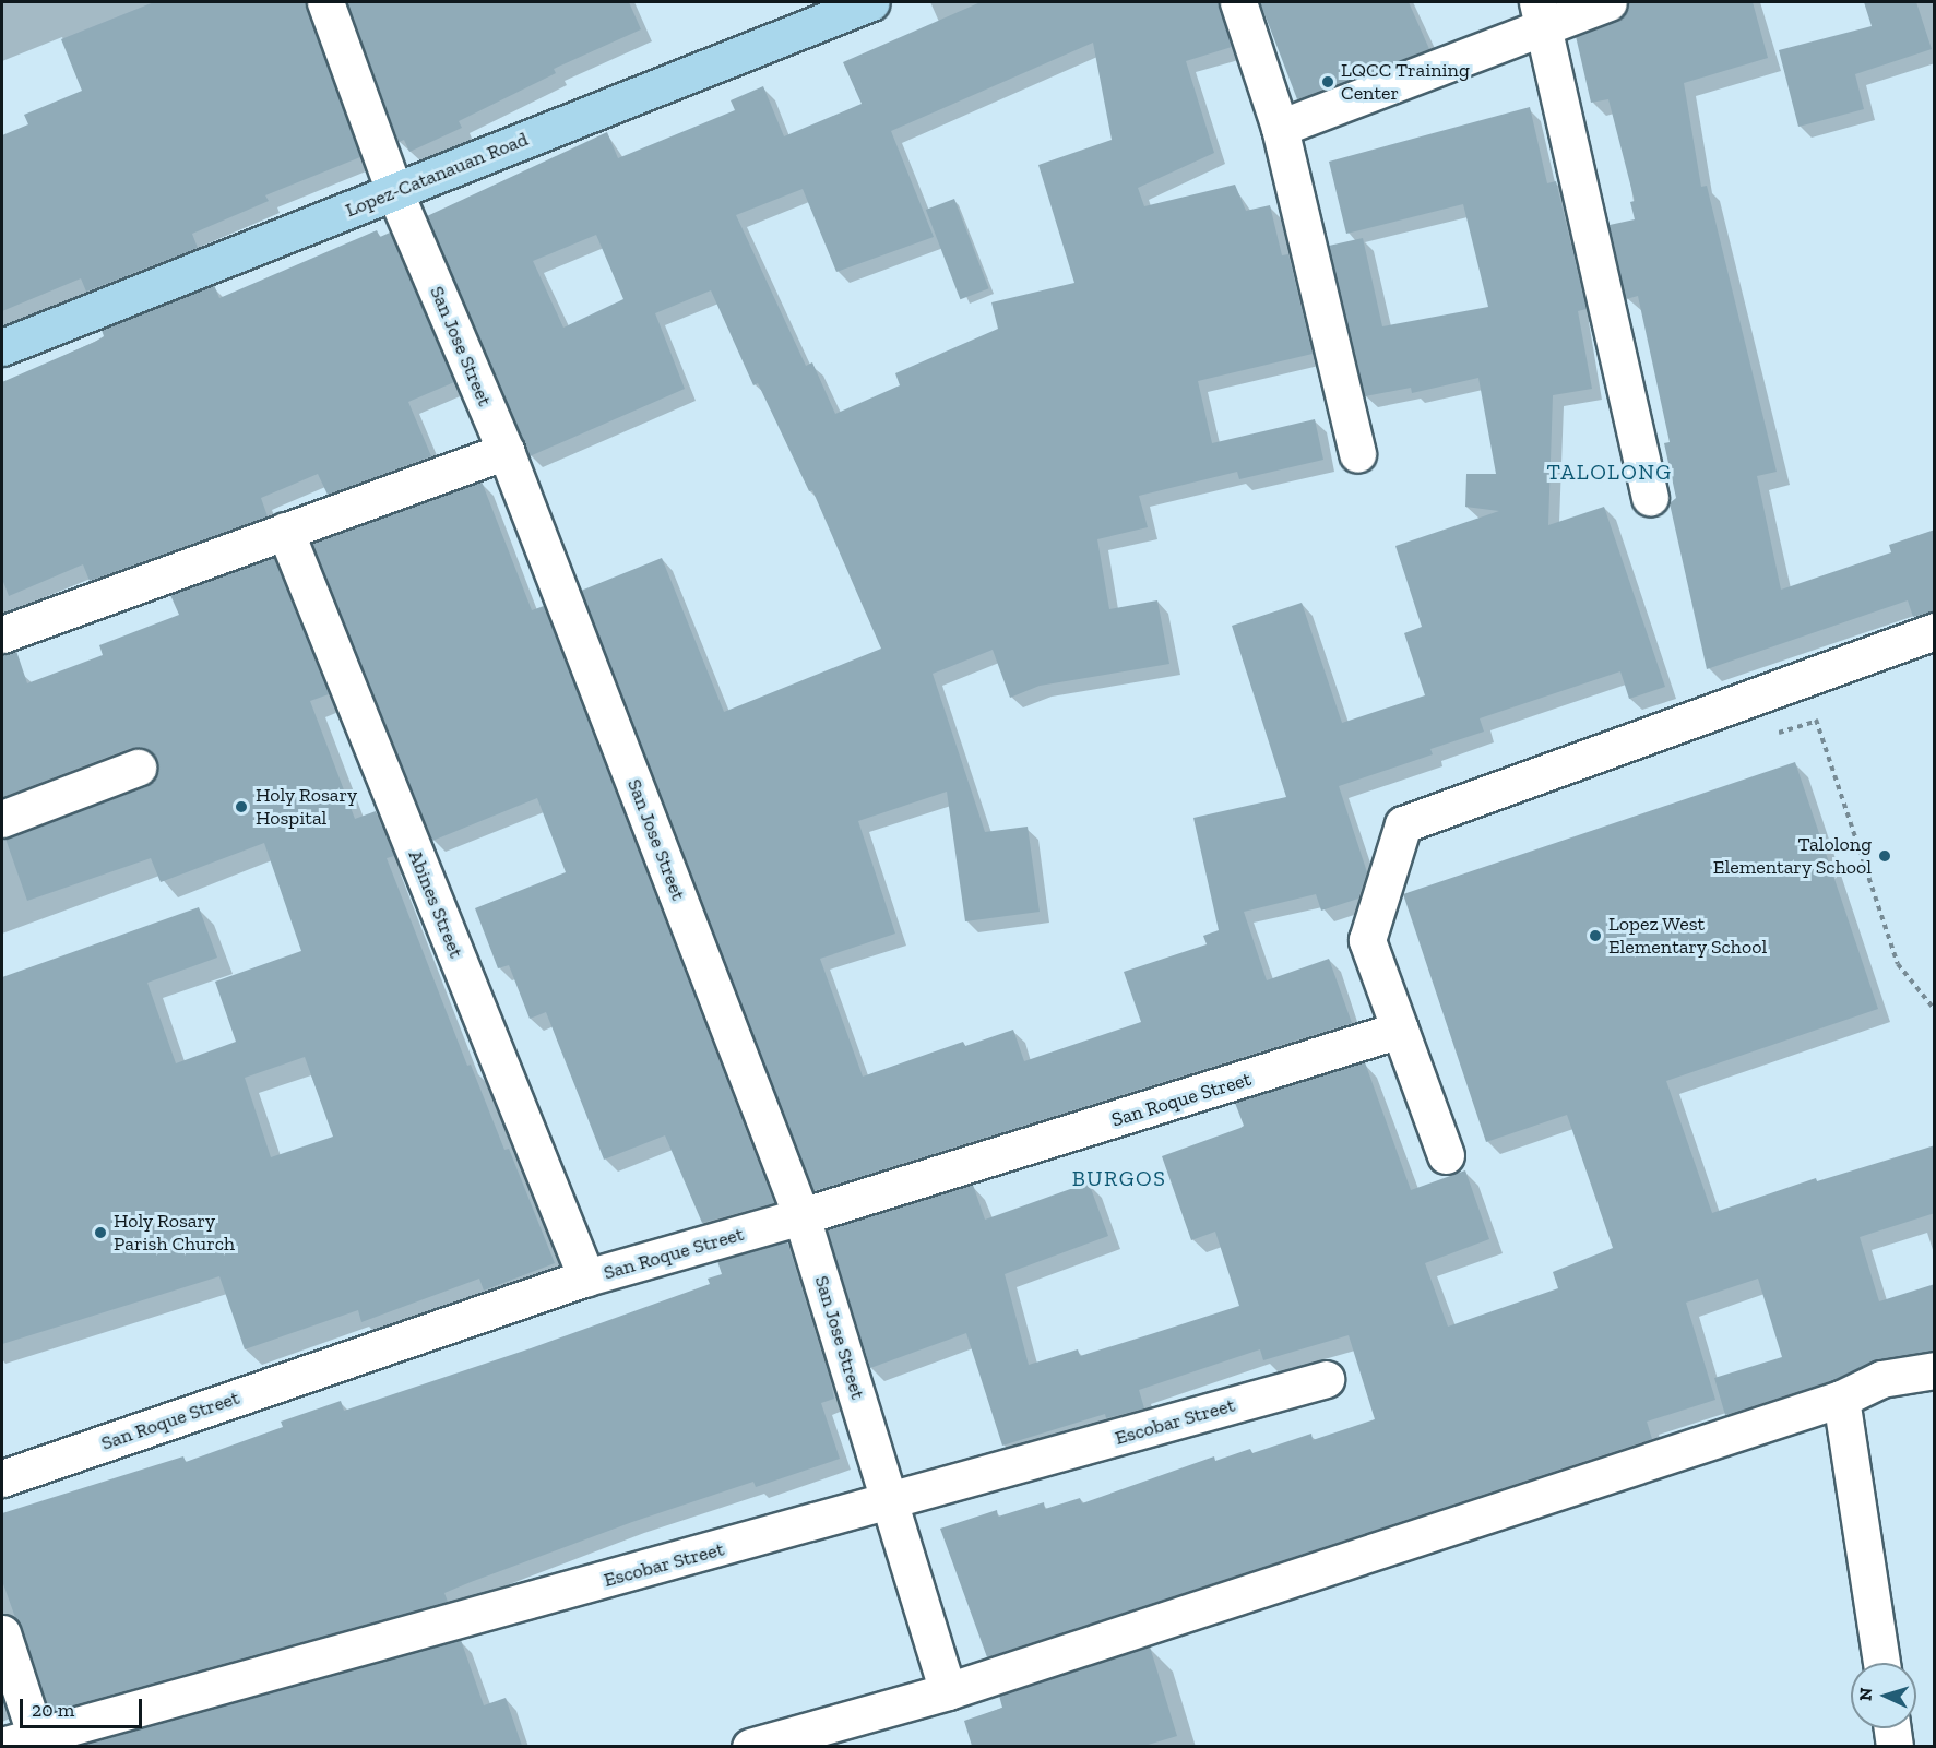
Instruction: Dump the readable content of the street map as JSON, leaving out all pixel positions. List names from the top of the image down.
{
  "streets": {
    "main road": ["Lopez-Catanauan Road"],
    "street": [
      "San Jose Street",
      "Abines Street",
      "San Roque Street",
      "Escobar Street"
    ]
  },
  "crossings": [
    ["Lopez-Catanauan Road", "San Jose Street"],
    ["San Jose Street", "San Roque Street"],
    ["San Jose Street", "Escobar Street"],
    ["Abines Street", "San Roque Street"]
  ],
  "districts": ["TALOLONG", "BURGOS"],
  "places": [
    "LQCC Training Center",
    "Holy Rosary Hospital",
    "Talolong Elementary School",
    "Lopez West Elementary School",
    "Holy Rosary Parish Church"
  ],
  "scale_bar": "20 m",
  "north": "left"
}
